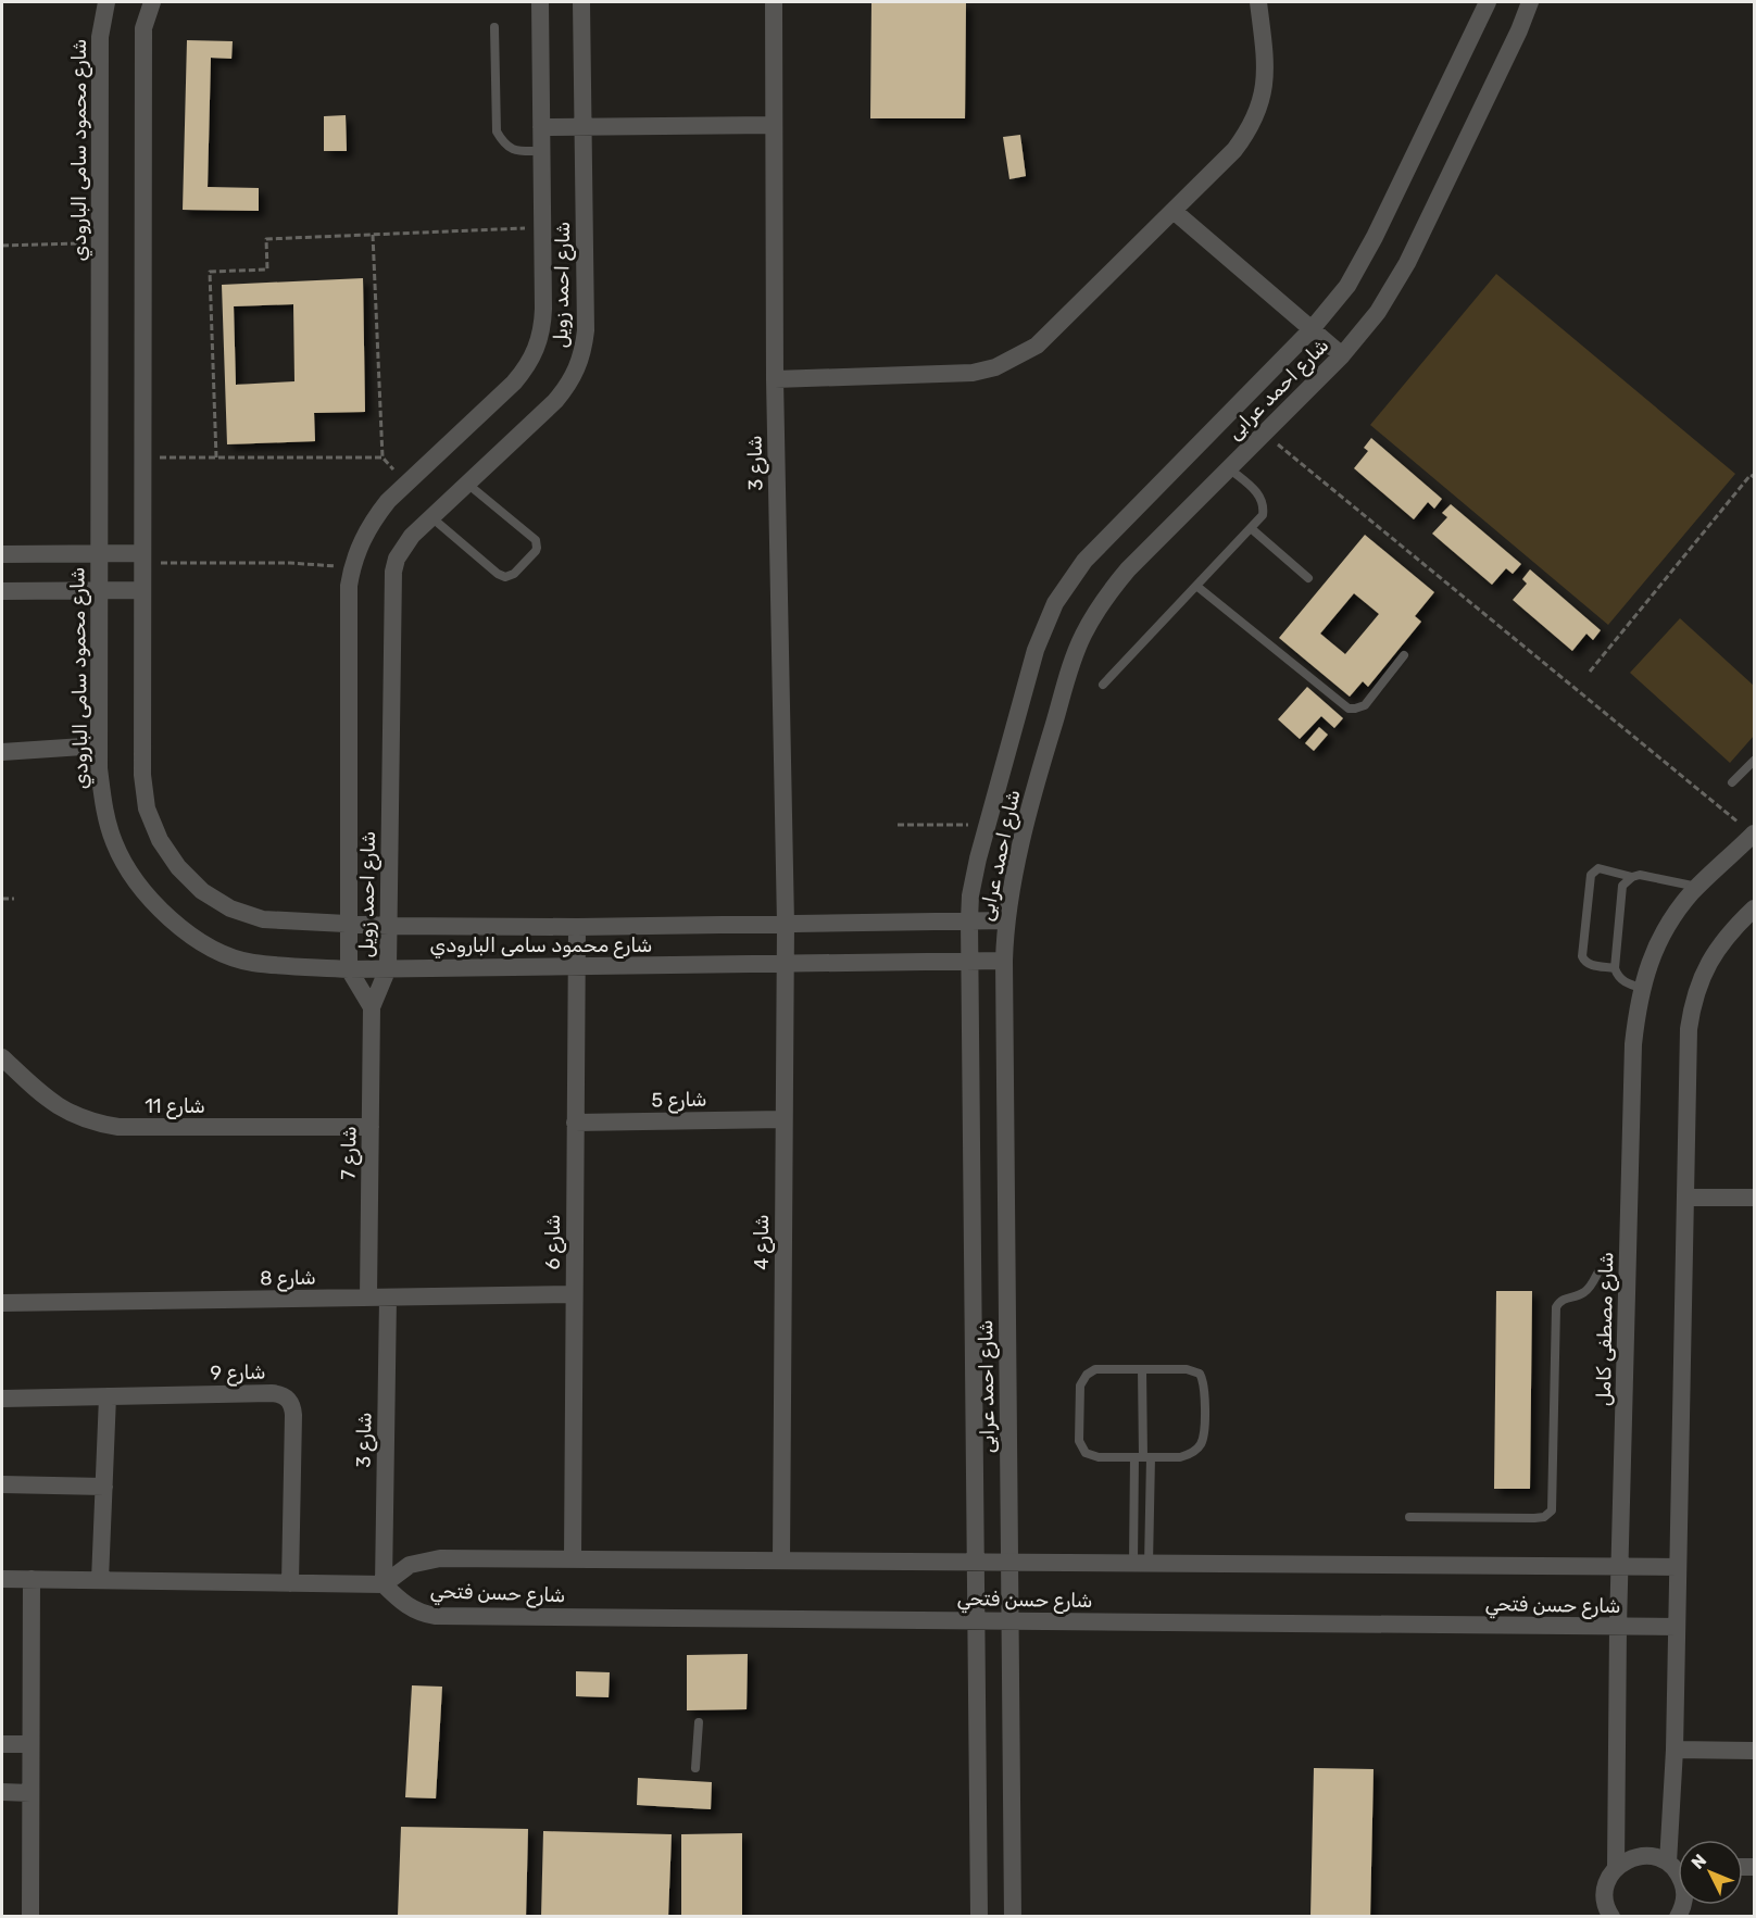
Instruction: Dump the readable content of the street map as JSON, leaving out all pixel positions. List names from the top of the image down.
{
  "streets": {
    "street": [
      "شارع محمود سامى البارودي",
      "شارع احمد زويل",
      "شارع احمد عرابى",
      "شارع 3",
      "شارع 5",
      "شارع 11",
      "شارع 7",
      "شارع 6",
      "شارع 4",
      "شارع 8",
      "شارع مصطفى كامل",
      "شارع 9",
      "شارع حسن فتحي"
    ]
  },
  "crossings": [
    ["شارع محمود سامى البارودي", "شارع احمد زويل"],
    ["شارع محمود سامى البارودي", "شارع احمد عرابى"],
    ["شارع محمود سامى البارودي", "شارع 3"],
    ["شارع محمود سامى البارودي", "شارع 6"],
    ["شارع محمود سامى البارودي", "شارع 4"],
    ["شارع احمد زويل", "شارع 7"],
    ["شارع احمد عرابى", "شارع حسن فتحي"],
    ["شارع 3", "شارع 4"],
    ["شارع 3", "شارع 8"],
    ["شارع 3", "شارع حسن فتحي"],
    ["شارع 5", "شارع 6"],
    ["شارع 5", "شارع 4"],
    ["شارع 11", "شارع 7"],
    ["شارع 7", "شارع 8"],
    ["شارع 6", "شارع 8"],
    ["شارع 6", "شارع حسن فتحي"],
    ["شارع 4", "شارع حسن فتحي"],
    ["شارع مصطفى كامل", "شارع حسن فتحي"]
  ],
  "north": "top left"
}
